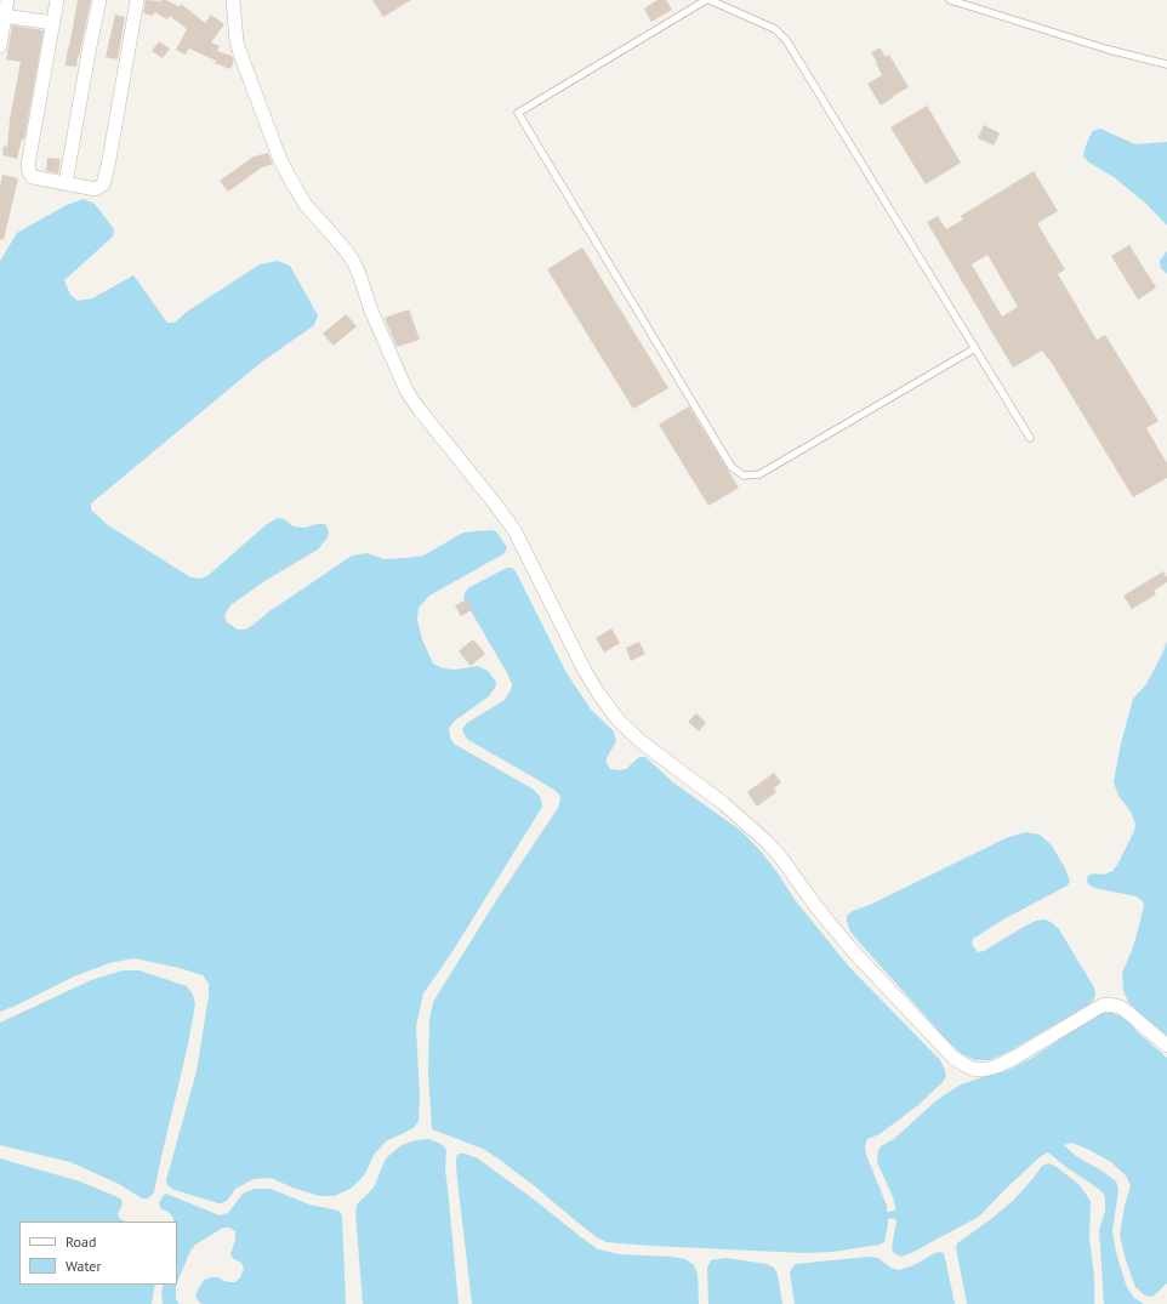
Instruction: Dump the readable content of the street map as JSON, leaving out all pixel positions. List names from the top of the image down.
{
  "legend": ["Road", "Water"]
}
